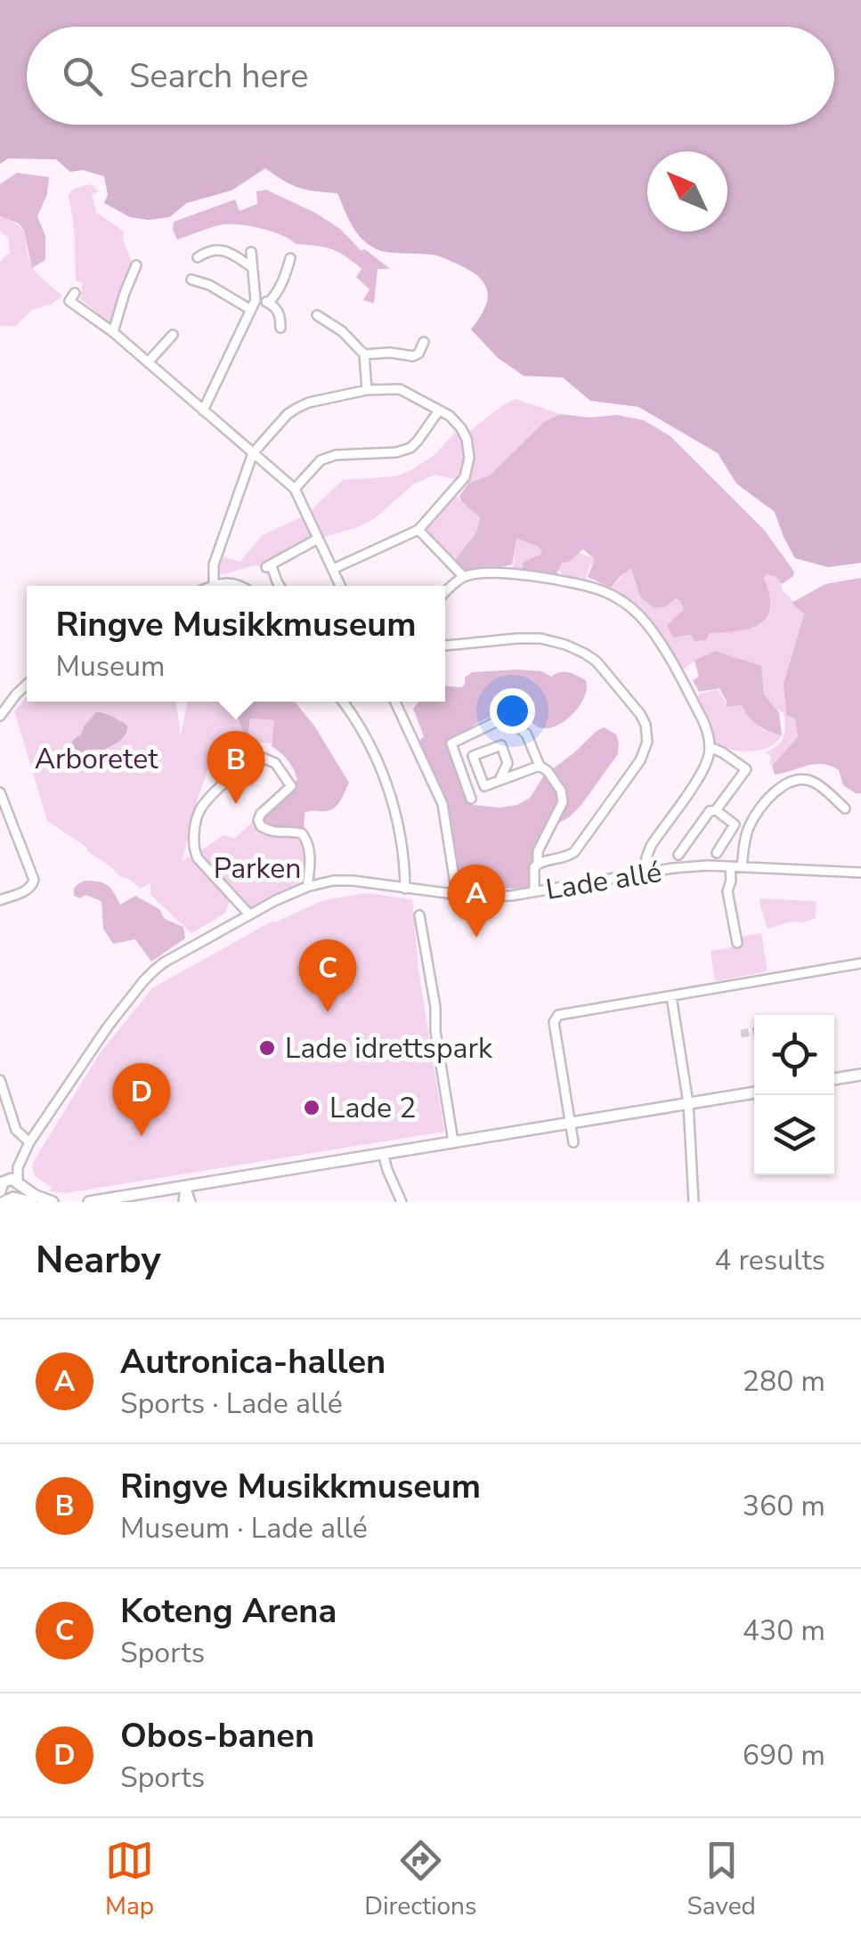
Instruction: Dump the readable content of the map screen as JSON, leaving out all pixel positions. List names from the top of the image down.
{
  "streets": {
    "street": ["Lade allé"]
  },
  "parks": ["Arboretet", "Parken"],
  "places": ["Lade idrettspark", "Lade 2"],
  "north": "top left",
  "page": {
    "search": "Search here",
    "popup": ["Ringve Musikkmuseum", "Museum"],
    "pins": [
      "B",
      "A",
      "C",
      "D"
    ],
    "heading": ["Nearby", "4 results"],
    "list": [
      {
        "mark": "A",
        "name": "Autronica-hallen",
        "note": "Sports · Lade allé",
        "value": "280 m"
      },
      {
        "mark": "B",
        "name": "Ringve Musikkmuseum",
        "note": "Museum · Lade allé",
        "value": "360 m"
      },
      {
        "mark": "C",
        "name": "Koteng Arena",
        "note": "Sports",
        "value": "430 m"
      },
      {
        "mark": "D",
        "name": "Obos-banen",
        "note": "Sports",
        "value": "690 m"
      }
    ],
    "nav": ["Map", "Directions", "Saved"]
  }
}
